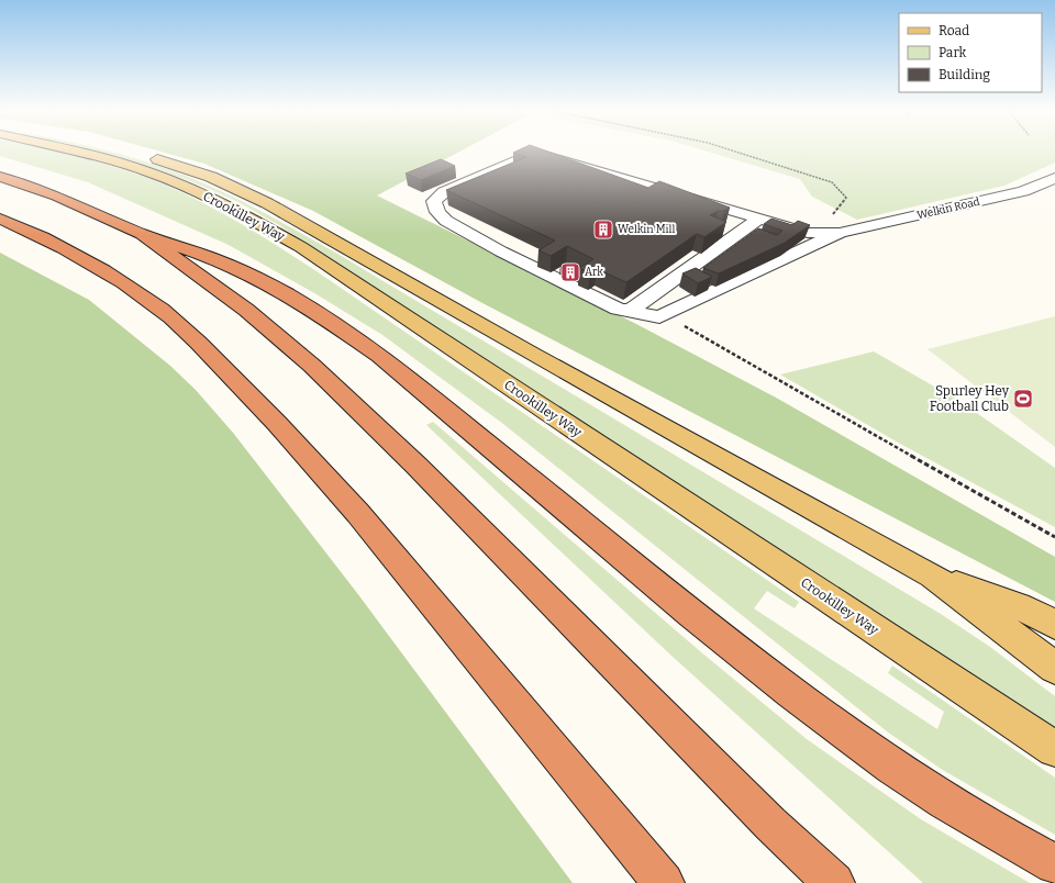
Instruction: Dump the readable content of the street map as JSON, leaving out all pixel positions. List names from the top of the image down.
{
  "streets": {
    "main road": ["Crookilley Way"],
    "lane": ["Welkin Road"]
  },
  "places": {
    "building": ["Welkin Mill", "Ark"],
    "sports": ["Spurley Hey Football Club"]
  },
  "legend": ["Road", "Park", "Building"]
}
